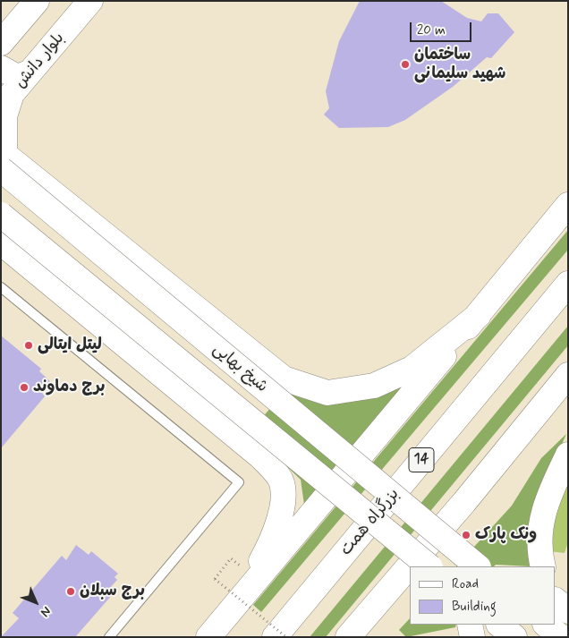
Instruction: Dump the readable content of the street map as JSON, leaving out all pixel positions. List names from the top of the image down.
{
  "streets": {
    "main road": [
      "بلوار دانش",
      "شیخ بهایی",
      "14",
      "بزرگراه همت"
    ]
  },
  "crossings": [
    ["بلوار دانش", "شیخ بهایی"]
  ],
  "places": [
    "ساختمان شهید سلیمانی",
    "لیتل ایتالی",
    "برج دماوند",
    "ونک پارک",
    "برج سبلان"
  ],
  "legend": ["Road", "Building"],
  "scale_bar": "20 m",
  "north": "bottom right"
}
